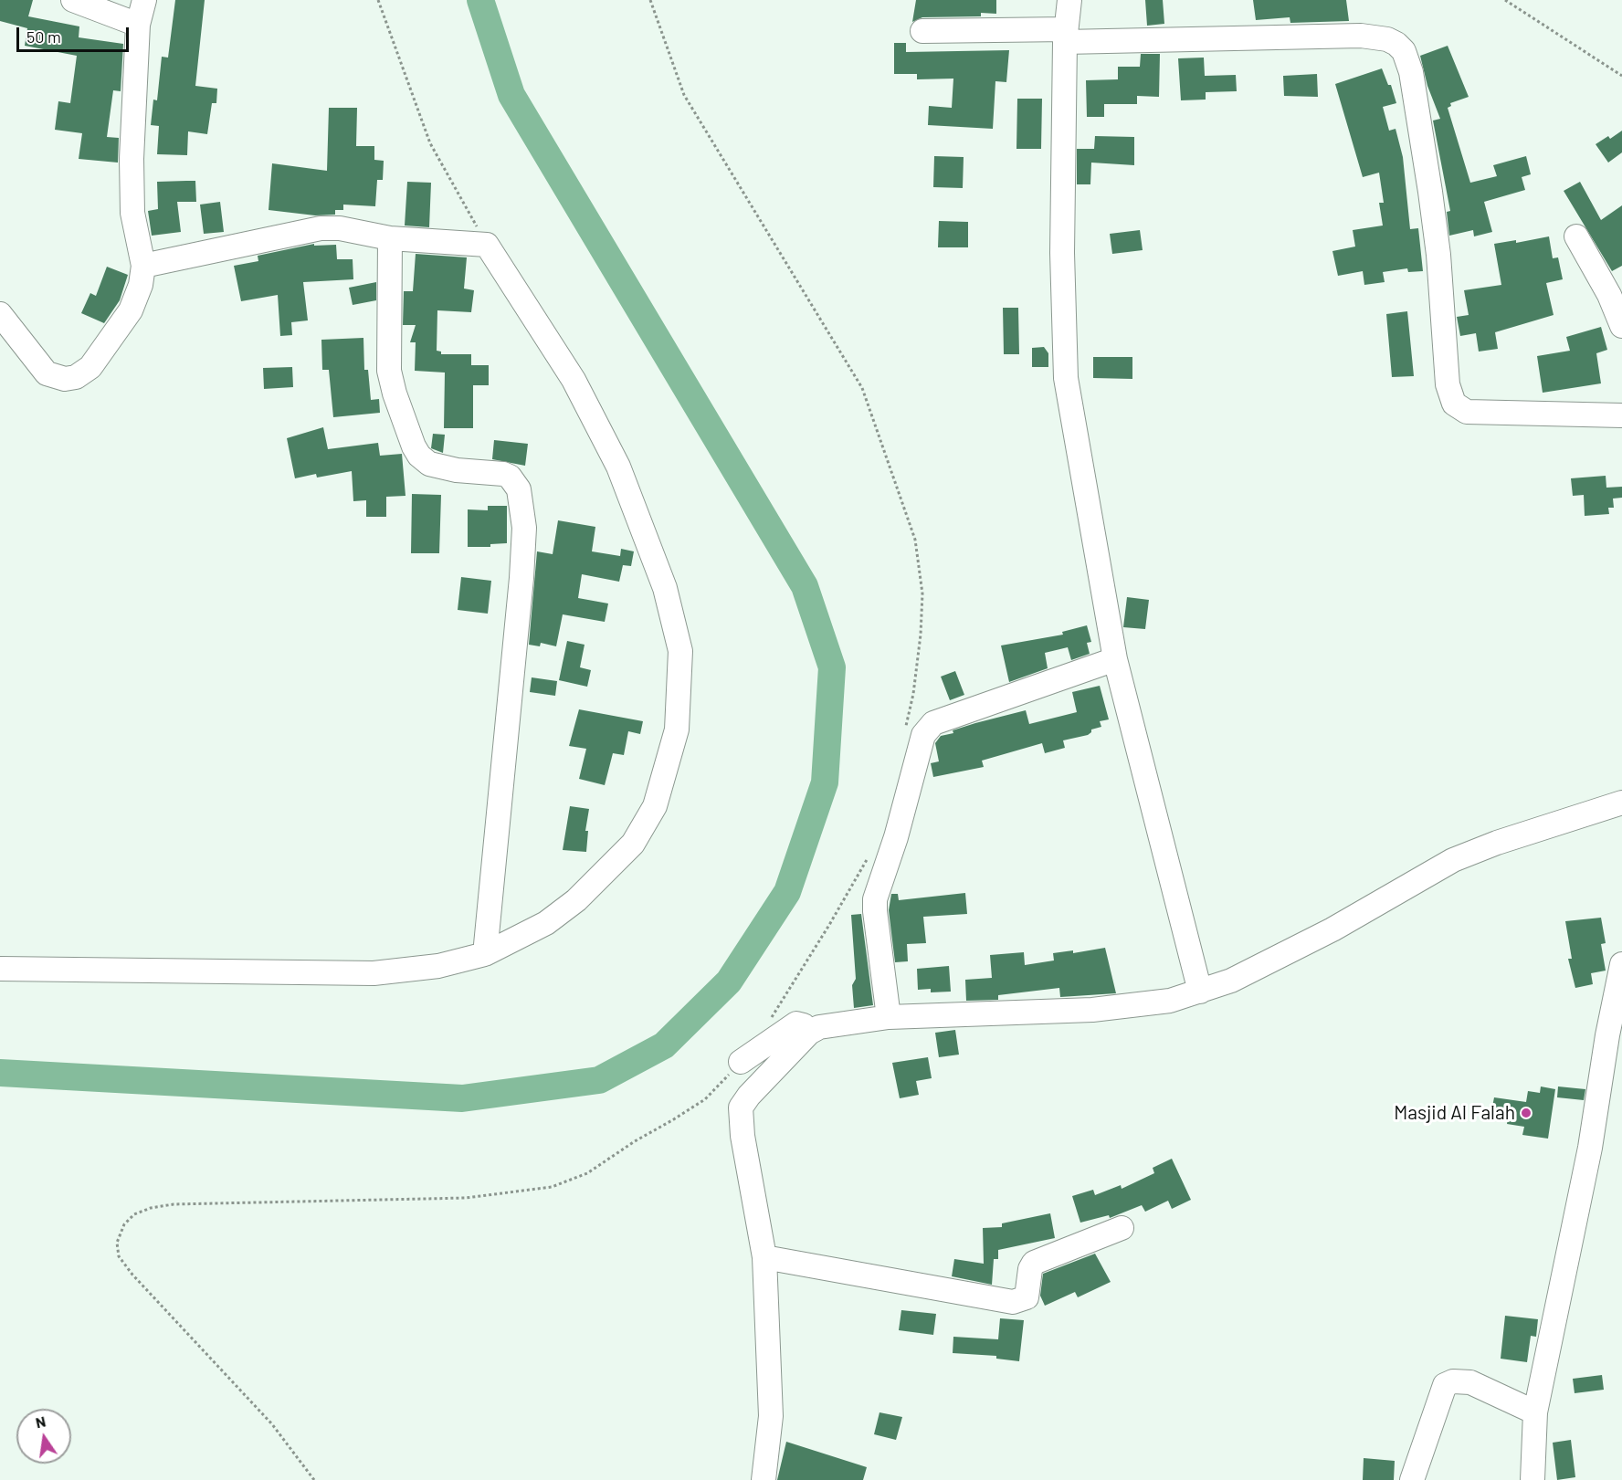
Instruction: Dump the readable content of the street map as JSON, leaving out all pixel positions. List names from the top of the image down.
{
  "places": ["Masjid Al Falah"],
  "scale_bar": "50 m",
  "north": "top"
}
